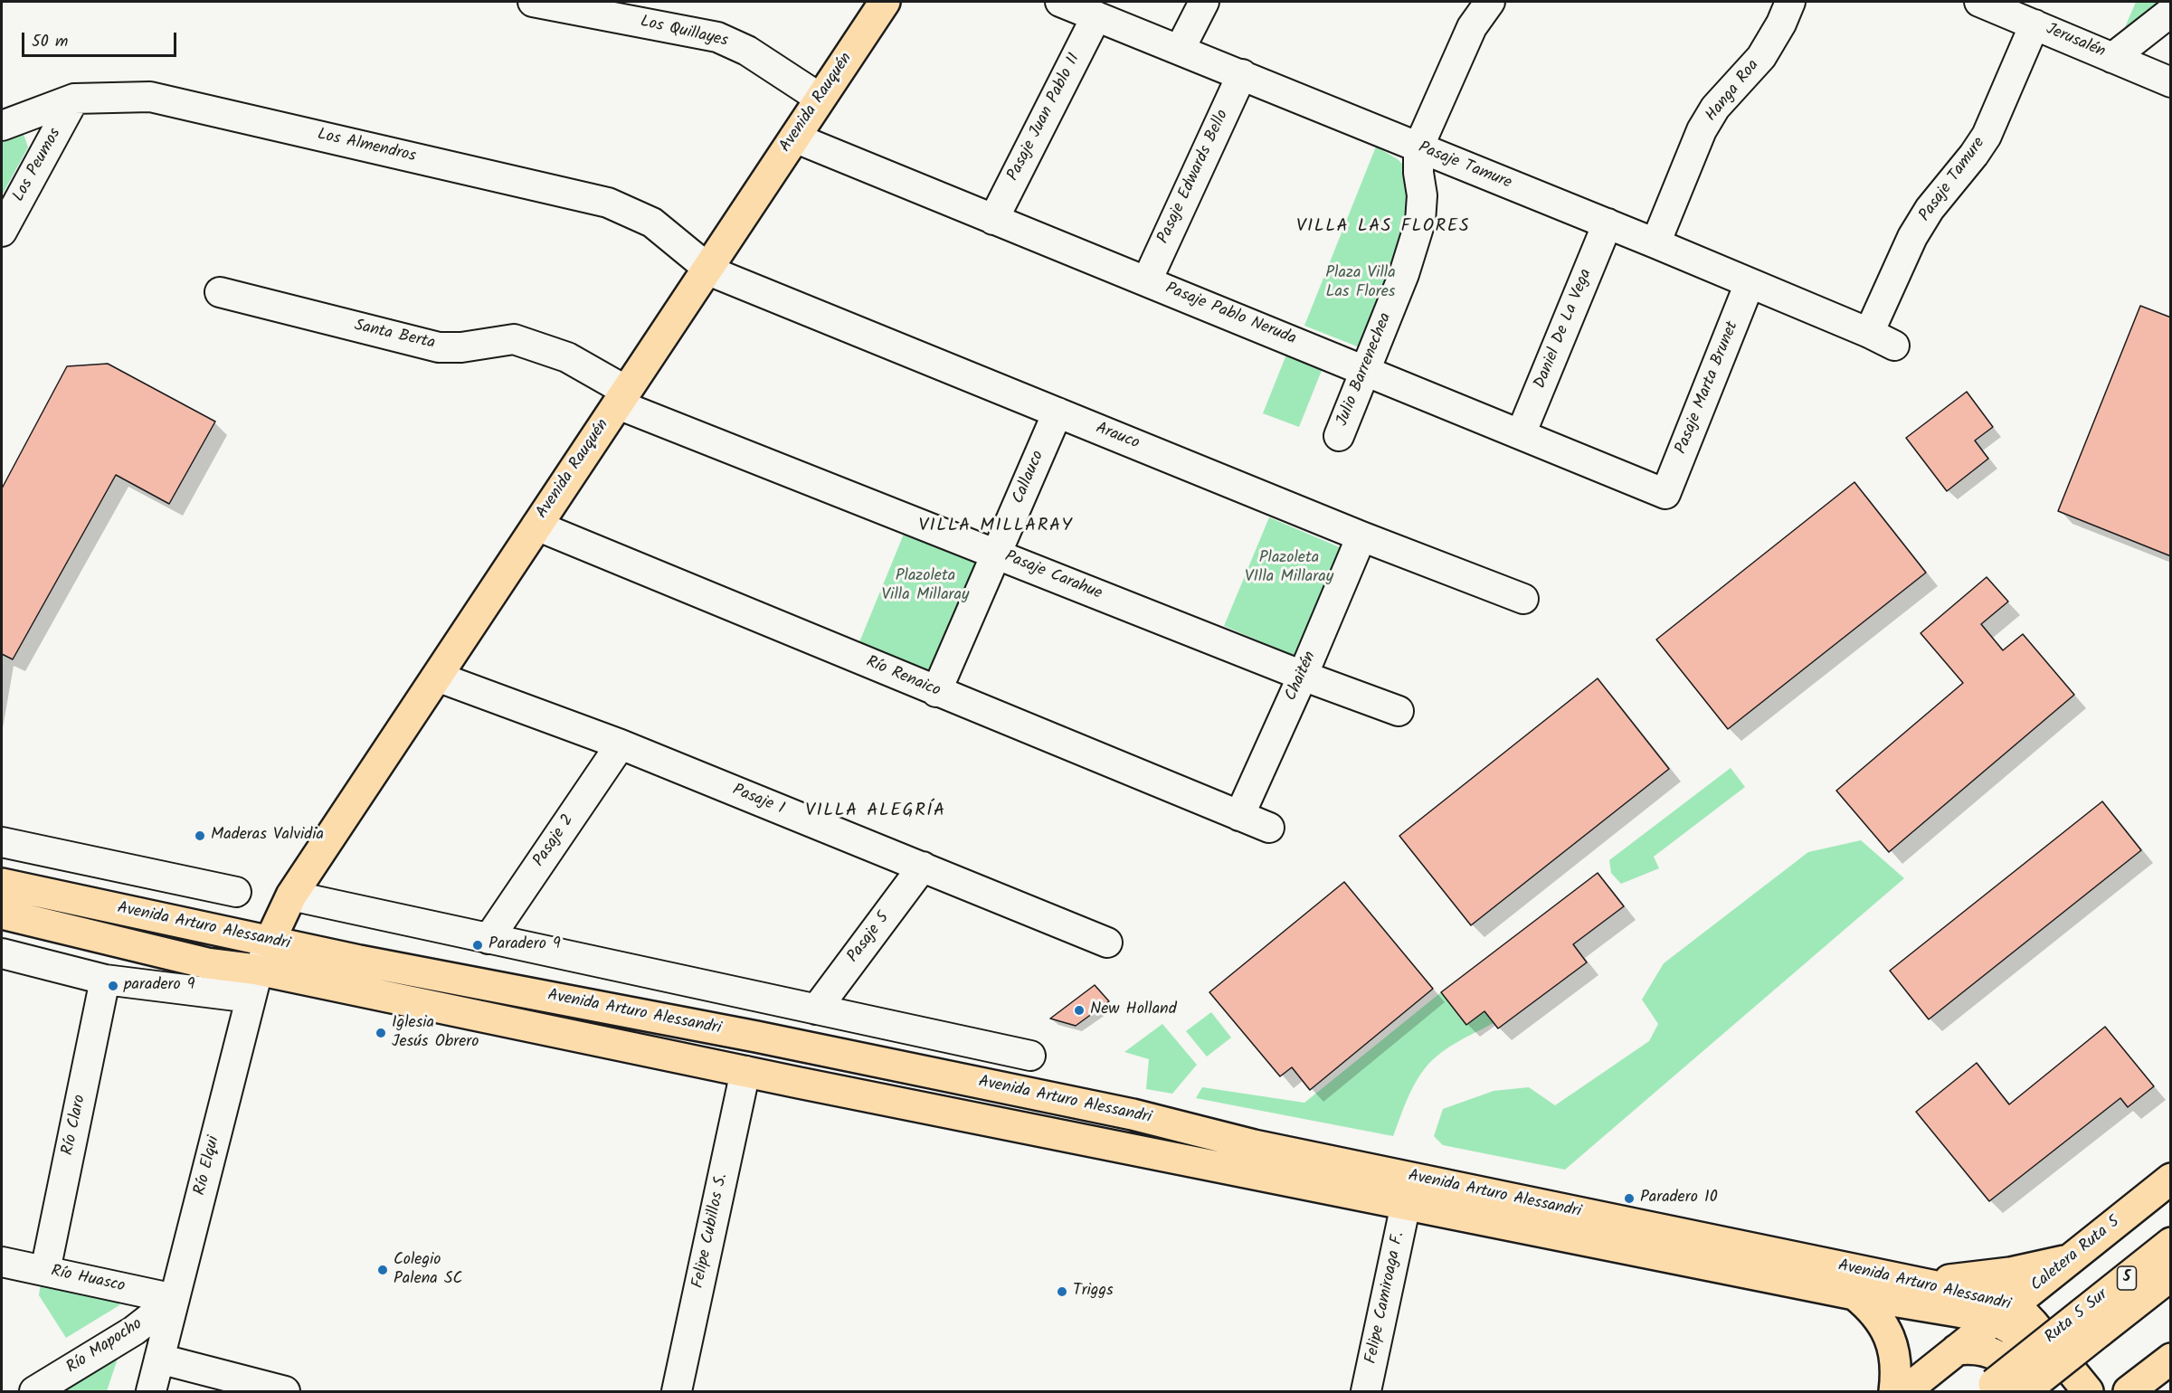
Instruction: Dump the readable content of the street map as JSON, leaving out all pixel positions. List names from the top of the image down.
{
  "streets": {
    "main road": [
      "Avenida Rauquén",
      "Avenida Arturo Alessandri",
      "Caletera Ruta 5",
      "5",
      "Ruta 5 Sur"
    ],
    "street": [
      "Los Quillayes",
      "Jerusalén",
      "Hanga Roa",
      "Pasaje Juan Pablo II",
      "Los Almendros",
      "Los Peumos",
      "Pasaje Tamure",
      "Pasaje Edwards Bello",
      "Pasaje Pablo Neruda",
      "Daniel De La Vega",
      "Santa Berta",
      "Julio Barrenechea",
      "Pasaje Marta Brunet",
      "Arauco",
      "Callauco",
      "Pasaje Carahue",
      "Chaitén",
      "Río Renaico",
      "Pasaje 1",
      "Pasaje 2",
      "Pasaje 5",
      "Río Claro",
      "Río Elqui",
      "Felipe Cubillos S.",
      "Río Huasco",
      "Felipe Camiroaga F.",
      "Río Mapocho"
    ]
  },
  "crossings": [
    ["Los Quillayes", "Avenida Rauquén"],
    ["Jerusalén", "Pasaje Tamure"],
    ["Hanga Roa", "Pasaje Tamure"],
    ["Avenida Rauquén", "Los Almendros"],
    ["Avenida Rauquén", "Pasaje Pablo Neruda"],
    ["Avenida Rauquén", "Santa Berta"],
    ["Avenida Rauquén", "Arauco"],
    ["Avenida Rauquén", "Pasaje Carahue"],
    ["Avenida Rauquén", "Río Renaico"],
    ["Avenida Rauquén", "Pasaje 1"],
    ["Avenida Rauquén", "Avenida Arturo Alessandri"],
    ["Avenida Rauquén", "Río Elqui"],
    ["Pasaje Juan Pablo II", "Pasaje Tamure"],
    ["Pasaje Juan Pablo II", "Pasaje Pablo Neruda"],
    ["Los Almendros", "Los Peumos"],
    ["Los Almendros", "Arauco"],
    ["Pasaje Tamure", "Pasaje Edwards Bello"],
    ["Pasaje Tamure", "Daniel De La Vega"],
    ["Pasaje Tamure", "Julio Barrenechea"],
    ["Pasaje Tamure", "Pasaje Marta Brunet"],
    ["Pasaje Edwards Bello", "Pasaje Pablo Neruda"],
    ["Pasaje Pablo Neruda", "Daniel De La Vega"],
    ["Pasaje Pablo Neruda", "Julio Barrenechea"],
    ["Pasaje Pablo Neruda", "Pasaje Marta Brunet"],
    ["Santa Berta", "Pasaje Carahue"],
    ["Arauco", "Callauco"],
    ["Arauco", "Chaitén"],
    ["Callauco", "Pasaje Carahue"],
    ["Callauco", "Río Renaico"],
    ["Pasaje Carahue", "Chaitén"],
    ["Chaitén", "Río Renaico"],
    ["Pasaje 1", "Pasaje 2"],
    ["Pasaje 1", "Pasaje 5"],
    ["Avenida Arturo Alessandri", "Río Elqui"],
    ["Avenida Arturo Alessandri", "Felipe Cubillos S."],
    ["Avenida Arturo Alessandri", "Caletera Ruta 5"],
    ["Avenida Arturo Alessandri", "Felipe Camiroaga F."],
    ["Río Claro", "Río Huasco"],
    ["Río Elqui", "Río Huasco"],
    ["Río Elqui", "Río Mapocho"],
    ["Río Huasco", "Río Mapocho"]
  ],
  "districts": ["VILLA LAS FLORES", "VILLA MILLARAY", "VILLA ALEGRÍA"],
  "parks": ["Plaza Villa Las Flores", "Plazoleta VIlla Millaray", "Plazoleta Villa Millaray"],
  "places": [
    "Maderas Valvidia",
    "Paradero 9",
    "paradero 9",
    "New Holland",
    "Iglesia Jesús Obrero",
    "Paradero 10",
    "Colegio Palena SC",
    "Triggs"
  ],
  "scale_bar": "50 m"
}
